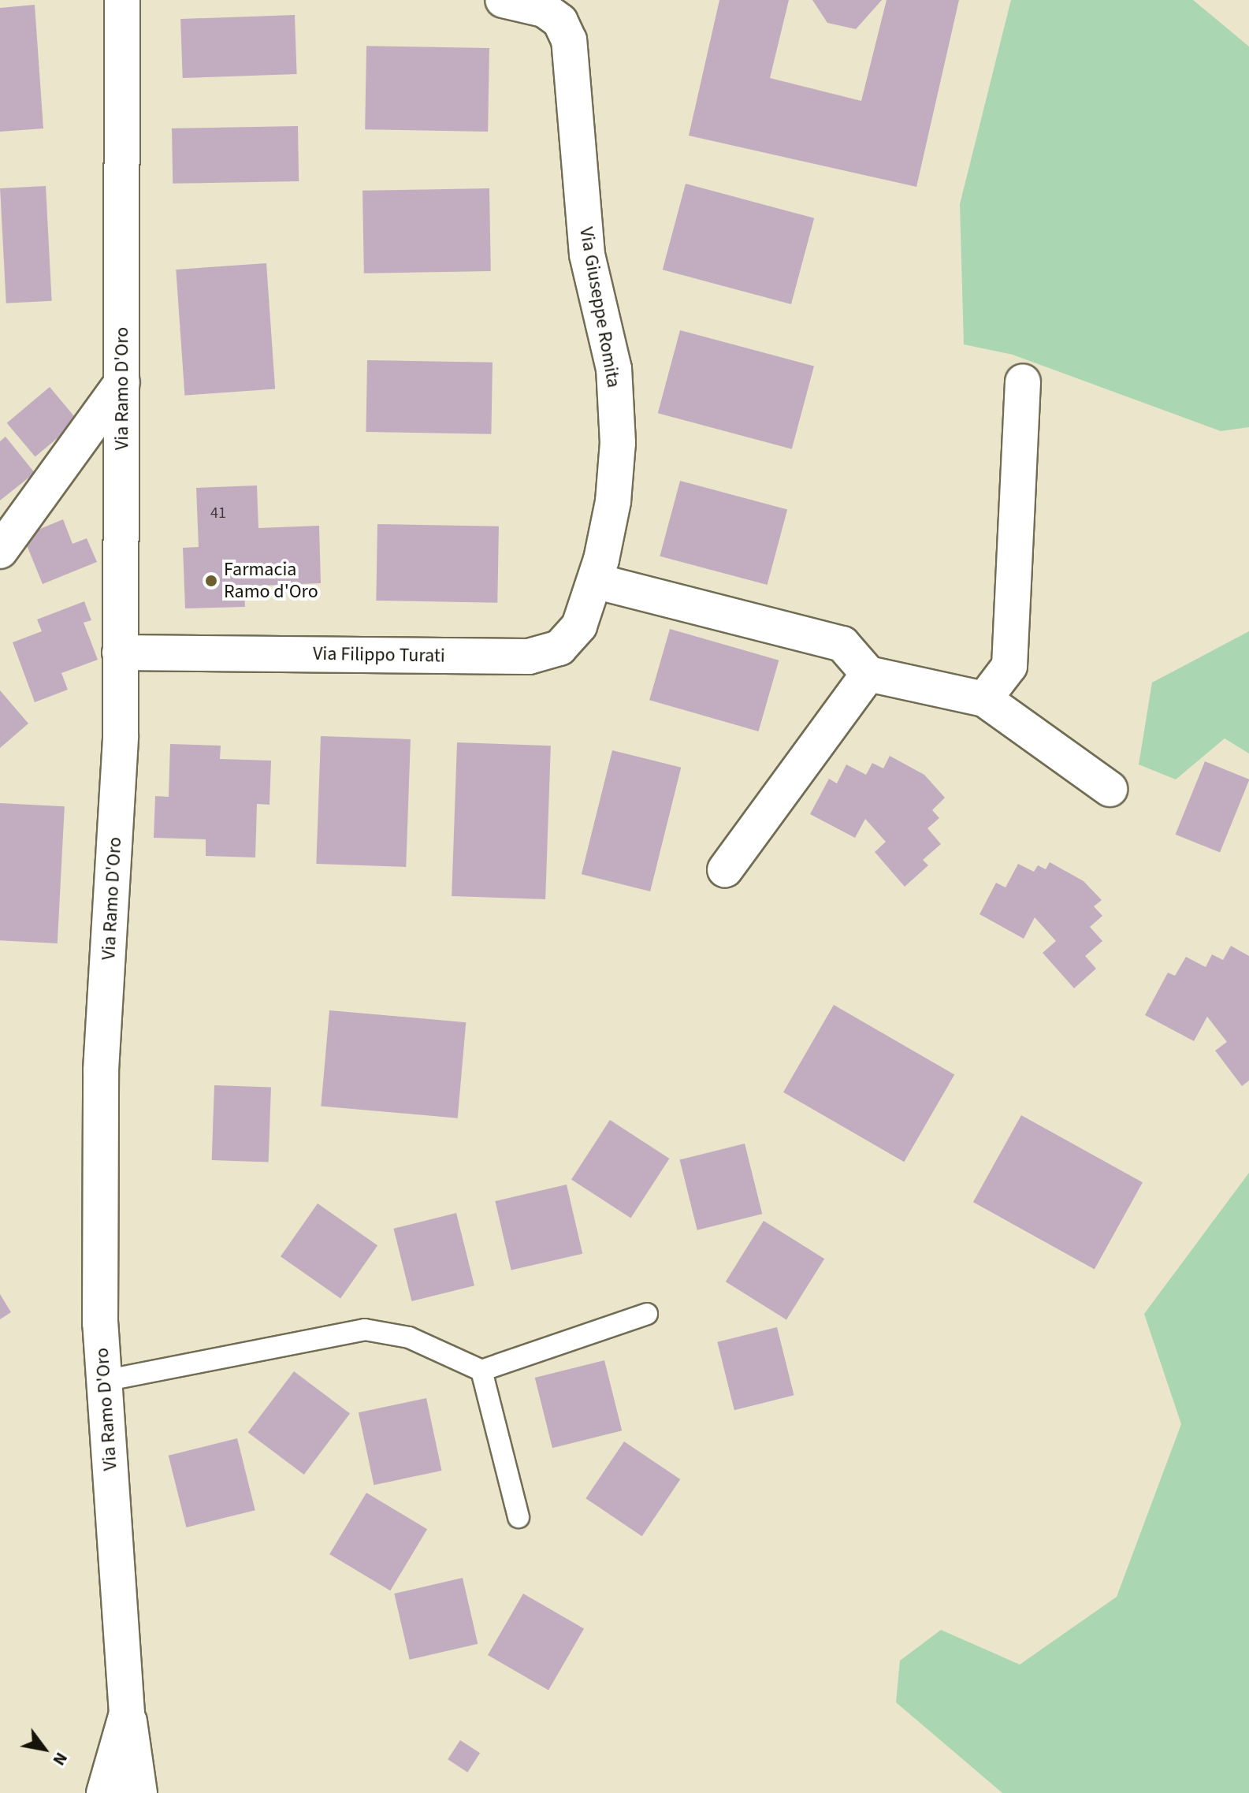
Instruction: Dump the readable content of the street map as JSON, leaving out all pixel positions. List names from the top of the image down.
{
  "streets": {
    "street": ["Via Giuseppe Romita", "Via Ramo D'Oro", "Via Filippo Turati"]
  },
  "crossings": [
    ["Via Giuseppe Romita", "Via Filippo Turati"],
    ["Via Ramo D'Oro", "Via Filippo Turati"]
  ],
  "places": ["Farmacia Ramo d'Oro"],
  "house_numbers": ["41"],
  "north": "bottom right"
}
